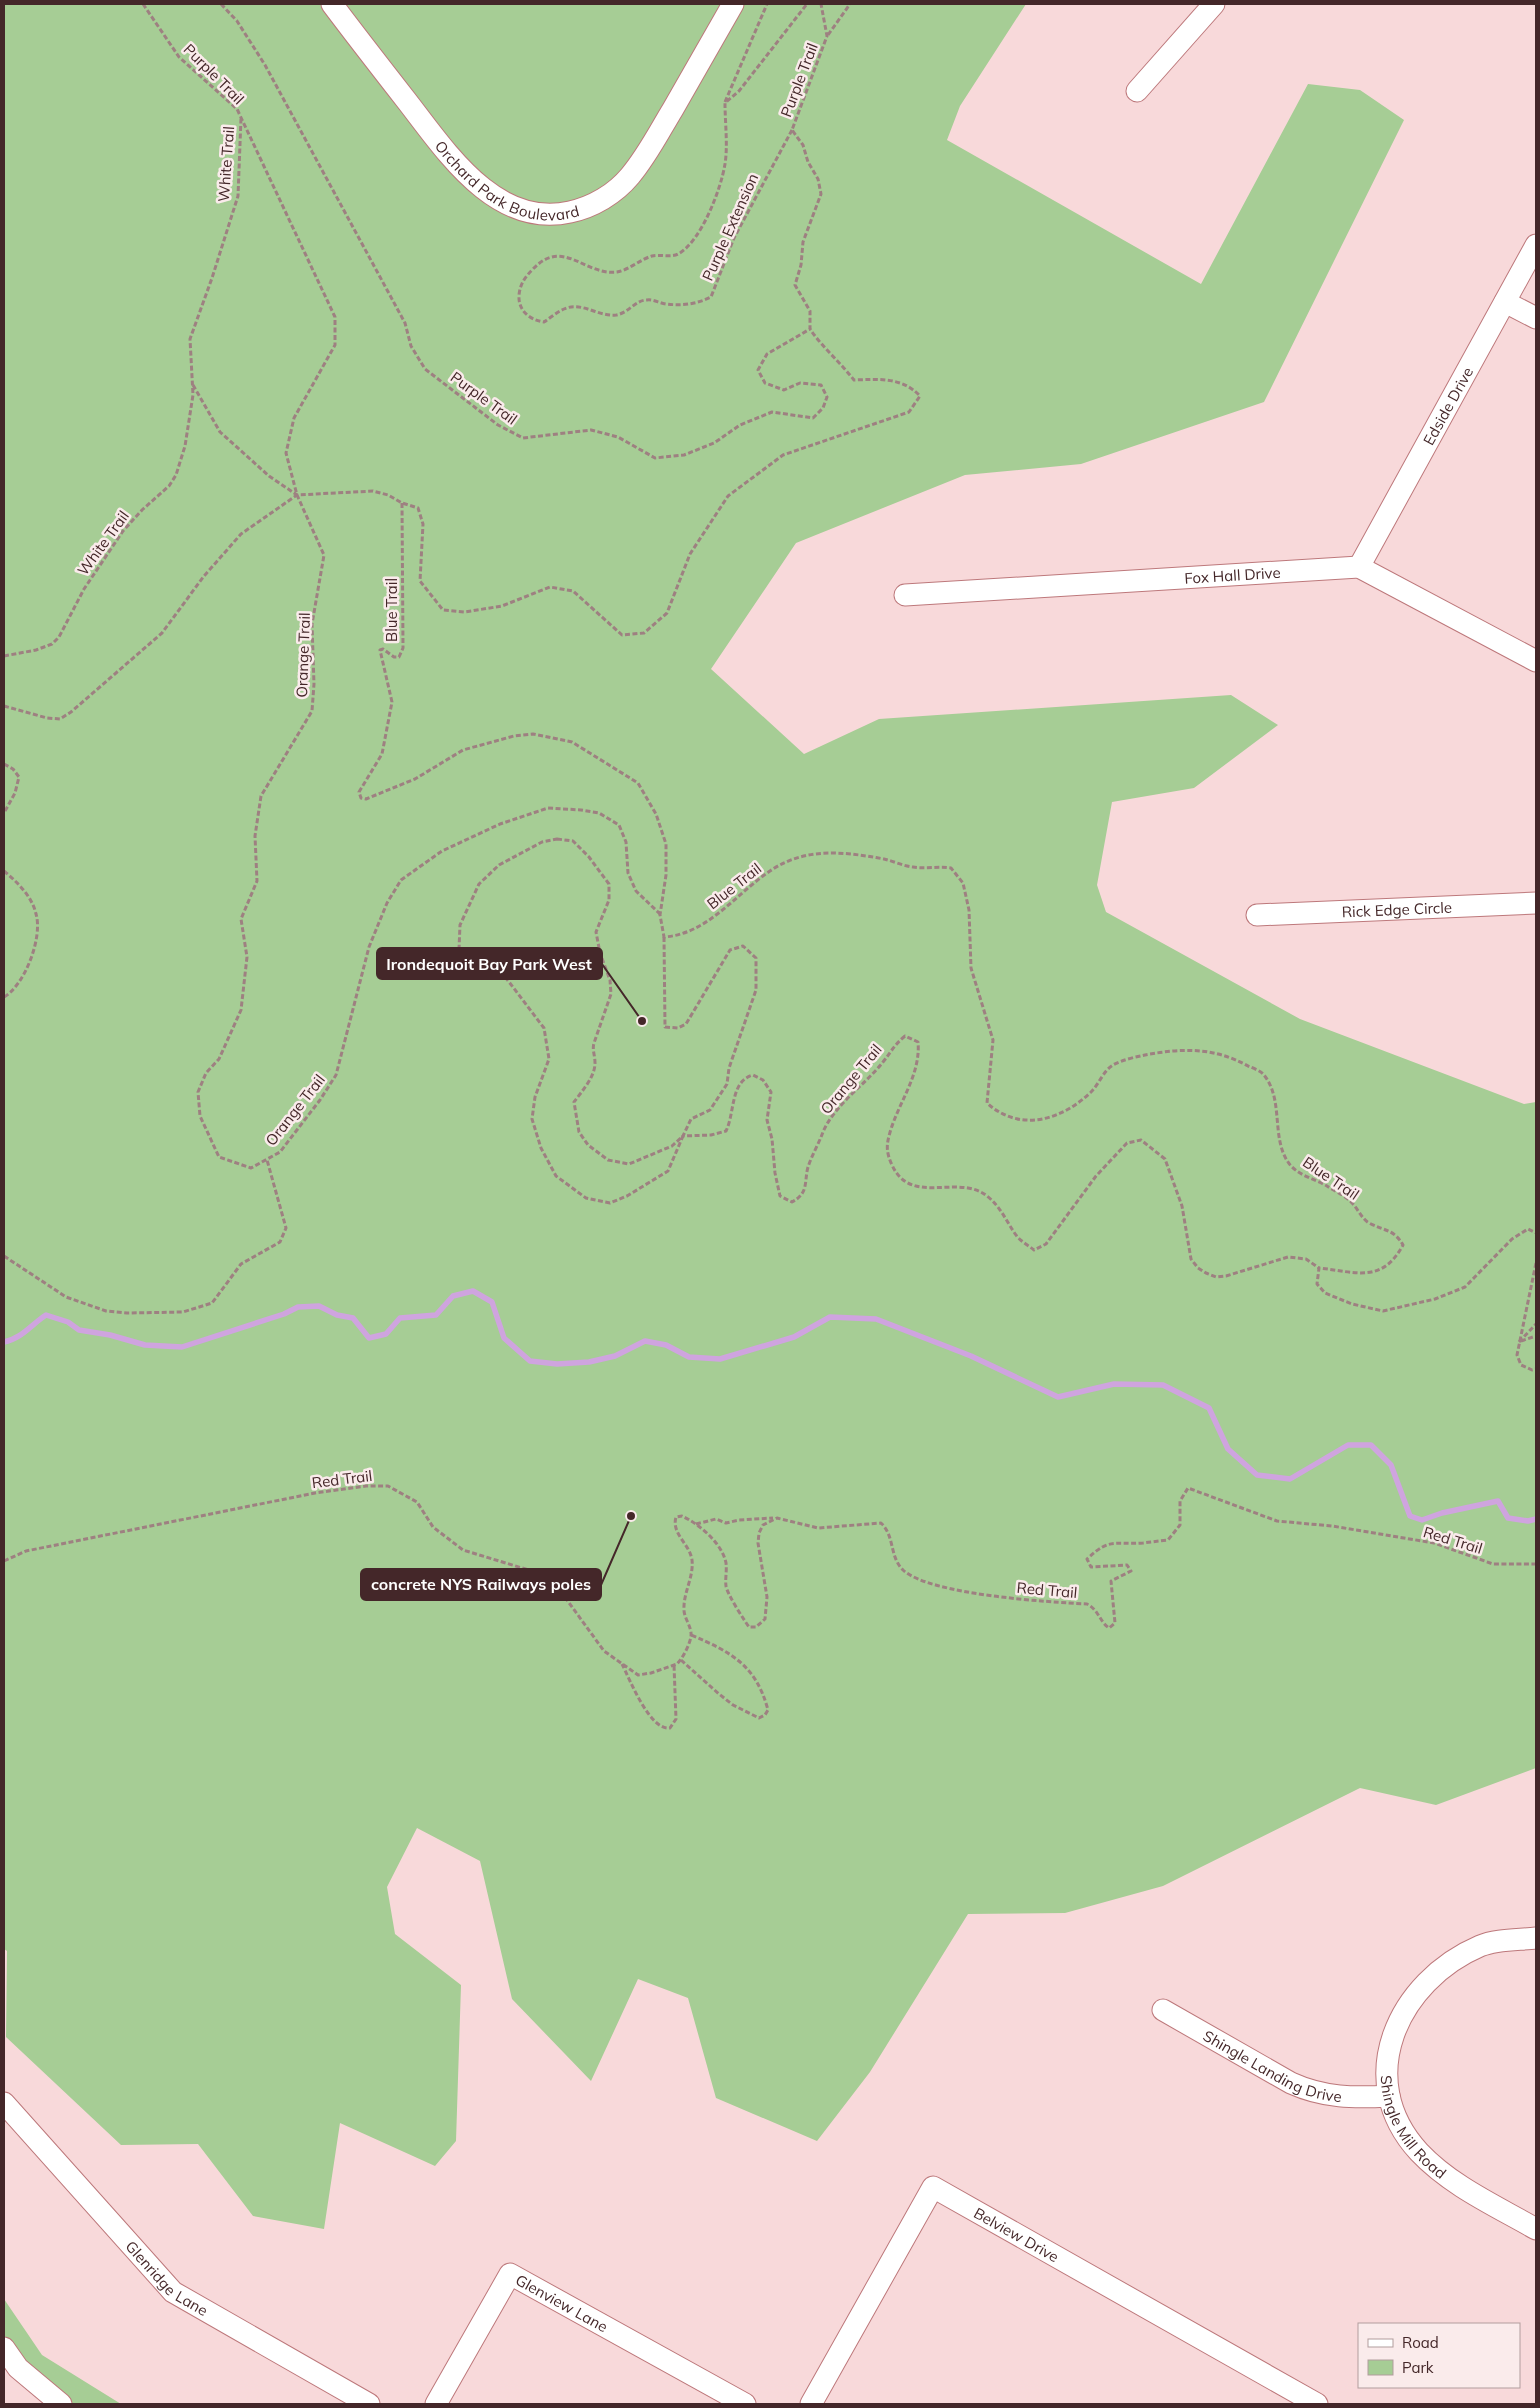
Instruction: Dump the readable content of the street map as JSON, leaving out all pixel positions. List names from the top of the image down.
{
  "streets": {
    "street": [
      "Orchard Park Boulevard",
      "Edside Drive",
      "Fox Hall Drive",
      "Rick Edge Circle",
      "Shingle Landing Drive",
      "Shingle Mill Road",
      "Belview Drive",
      "Glenridge Lane",
      "Glenview Lane"
    ],
    "path": [
      "Purple Trail",
      "White Trail",
      "Purple Extension",
      "Blue Trail",
      "Orange Trail",
      "Red Trail"
    ]
  },
  "crossings": [
    ["Purple Trail", "White Trail"],
    ["Purple Trail", "Purple Extension"],
    ["Purple Trail", "Orange Trail"],
    ["White Trail", "Orange Trail"],
    ["Edside Drive", "Fox Hall Drive"],
    ["Blue Trail", "Orange Trail"],
    ["Shingle Landing Drive", "Shingle Mill Road"]
  ],
  "places": ["Irondequoit Bay Park West", "concrete NYS Railways poles"],
  "legend": ["Road", "Park"]
}
